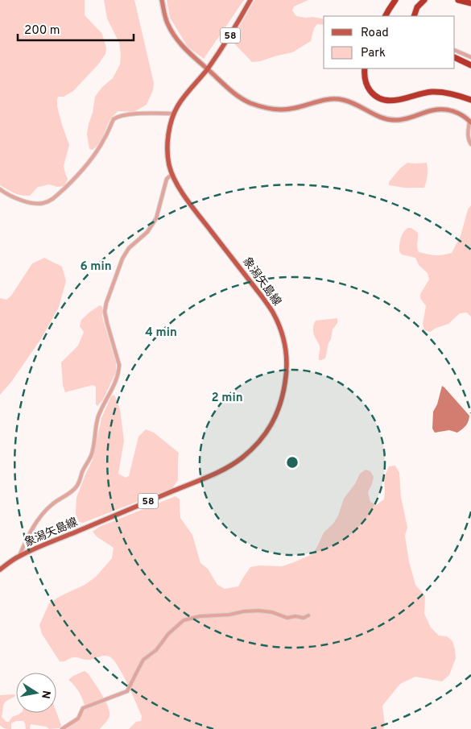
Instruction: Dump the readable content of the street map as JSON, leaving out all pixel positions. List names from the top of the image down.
{
  "streets": {
    "main road": ["58", "象潟矢島線"]
  },
  "legend": ["Road", "Park"],
  "scale_bar": "200 m",
  "north": "right",
  "rings": ["6 min", "4 min", "2 min"]
}
